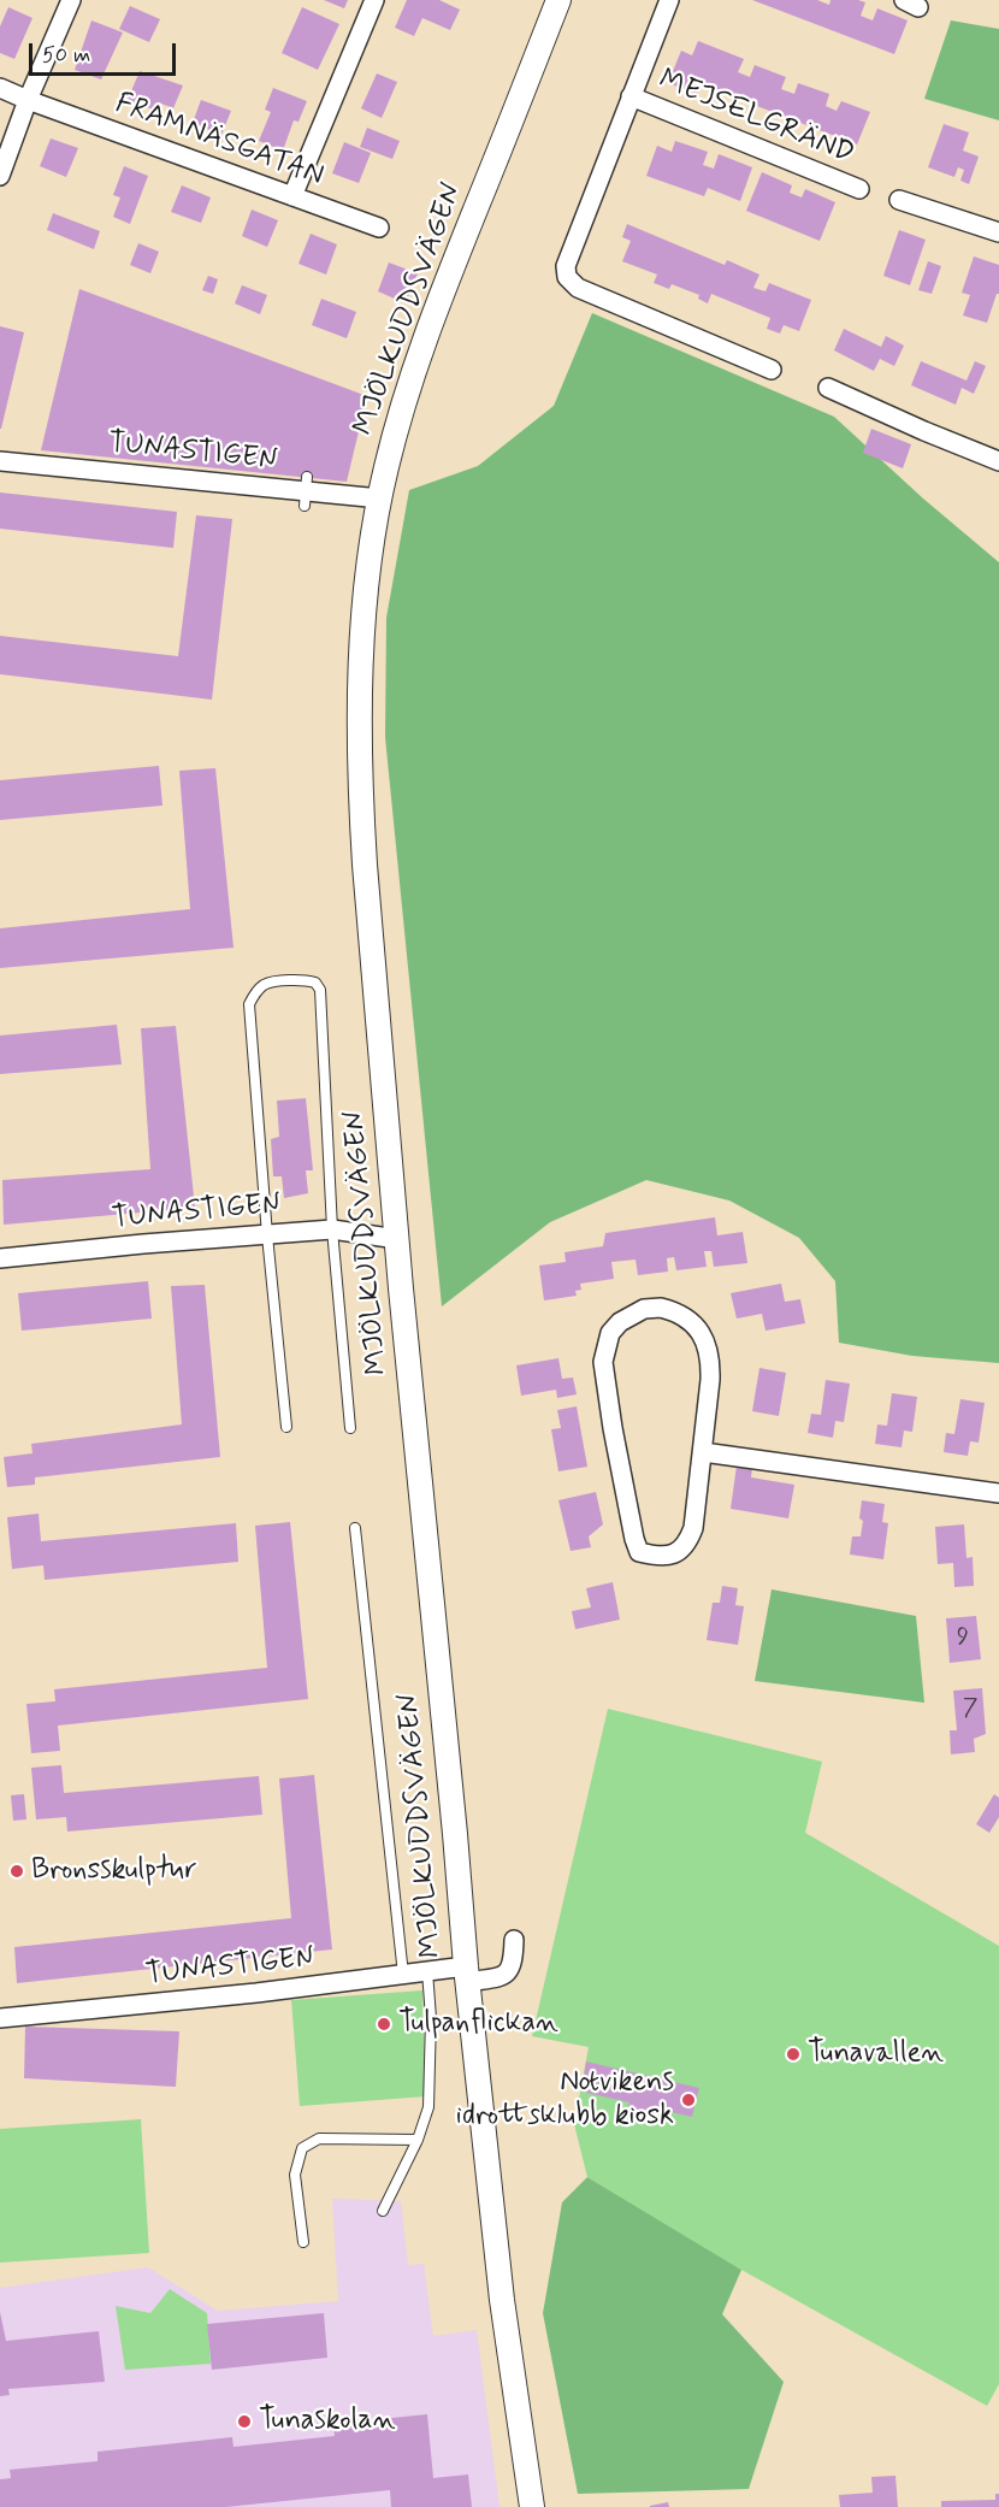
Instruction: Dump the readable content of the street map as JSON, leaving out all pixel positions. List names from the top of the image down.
{
  "streets": {
    "street": [
      "MEJSELGRÄND",
      "FRAMNÄSGATAN",
      "MJÖLKUDDSVÄGEN",
      "TUNASTIGEN"
    ]
  },
  "crossings": [
    ["MJÖLKUDDSVÄGEN", "TUNASTIGEN"]
  ],
  "places": [
    "Bronsskulptur",
    "Tulpanflickan",
    "Tunavallen",
    "Notvikens idrottsklubb kiosk",
    "Tunaskolan"
  ],
  "house_numbers": ["9", "7"],
  "scale_bar": "50 m"
}
